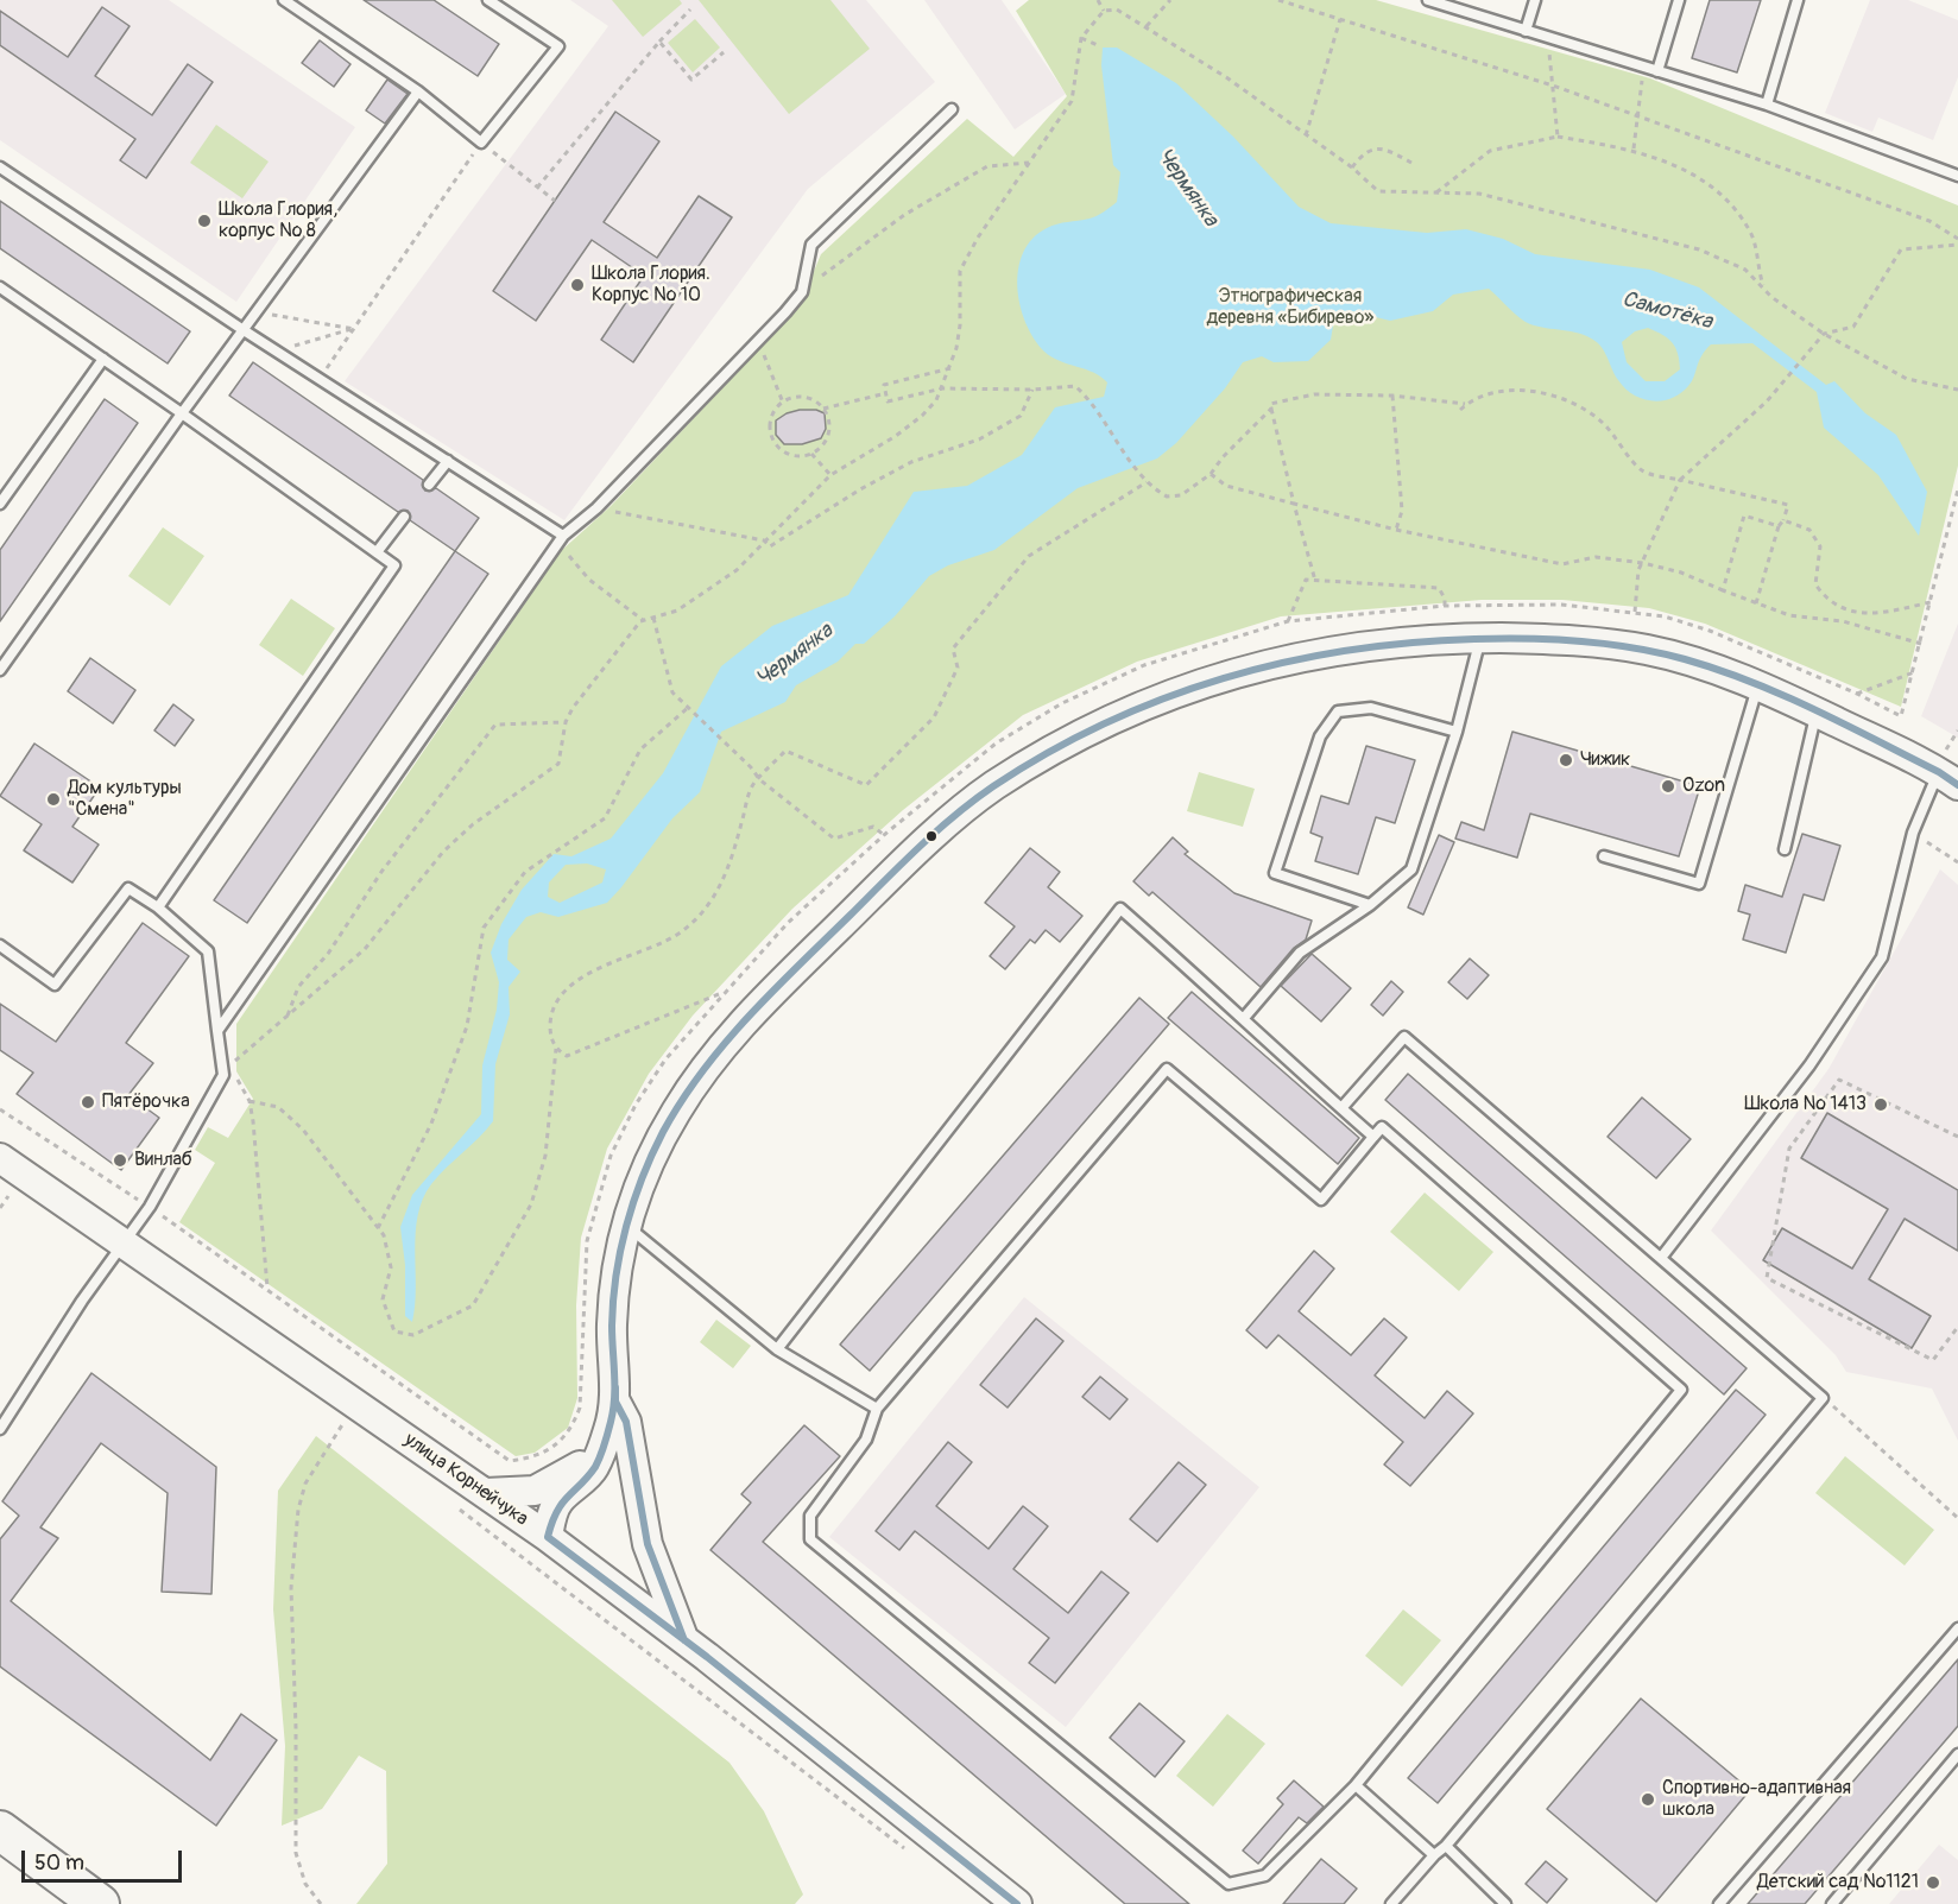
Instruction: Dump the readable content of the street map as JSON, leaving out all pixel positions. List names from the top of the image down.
{
  "streets": {
    "street": ["улица Корнейчука"]
  },
  "water": ["Чермянка", "Самотёка"],
  "parks": ["Этнографическая деревня «Бибирево»"],
  "places": [
    "Школа Глория, корпус № 8",
    "Школа Глория. Корпус № 10",
    "Чижик",
    "Ozon",
    "Дом культуры \"Смена\"",
    "Пятёрочка",
    "Школа № 1413",
    "Винлаб",
    "Спортивно-адаптивная школа",
    "Детский сад №1121"
  ],
  "scale_bar": "50 m"
}
